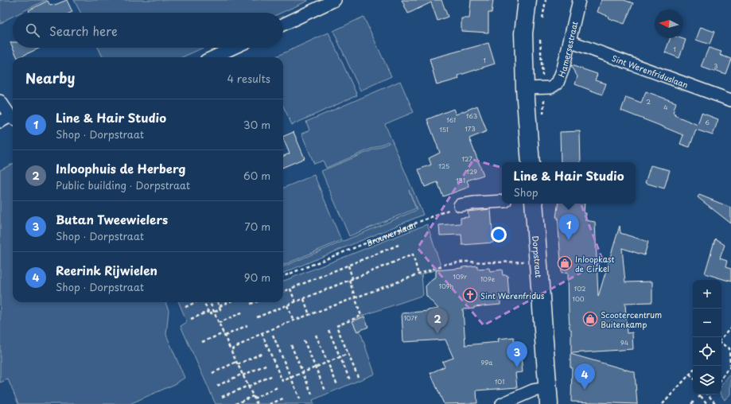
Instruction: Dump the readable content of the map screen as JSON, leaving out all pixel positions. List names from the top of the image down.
{
  "streets": {
    "main road": ["Dorpstraat"],
    "street": ["Hamersestraat", "Sint Werenfriduslaan"],
    "path": ["Brouwerslaan"]
  },
  "crossings": [
    ["Hamersestraat", "Sint Werenfriduslaan"]
  ],
  "places": {
    "shop": ["Inloopkast de Cirkel", "Scootercentrum Buitenkamp"],
    "church": ["Sint Werenfridus"]
  },
  "house_numbers": [
    "1",
    "1",
    "3",
    "2",
    "4",
    "163",
    "161",
    "6",
    "173",
    "151",
    "127",
    "125",
    "129",
    "131",
    "109r",
    "109e",
    "109h",
    "102",
    "100",
    "107f",
    "94",
    "99a",
    "101"
  ],
  "north": "left",
  "page": {
    "search": "Search here",
    "heading": ["Nearby", "4 results"],
    "list": [
      {
        "mark": "1",
        "name": "Line & Hair Studio",
        "note": "Shop · Dorpstraat",
        "value": "30 m"
      },
      {
        "mark": "2",
        "name": "Inloophuis de Herberg",
        "note": "Public building · Dorpstraat",
        "value": "60 m"
      },
      {
        "mark": "3",
        "name": "Butan Tweewielers",
        "note": "Shop · Dorpstraat",
        "value": "70 m"
      },
      {
        "mark": "4",
        "name": "Reerink Rijwielen",
        "note": "Shop · Dorpstraat",
        "value": "90 m"
      }
    ],
    "popup": ["Line & Hair Studio", "Shop"],
    "pins": [
      "1",
      "2",
      "3",
      "4"
    ],
    "map_buttons": ["+", "−"]
  }
}
